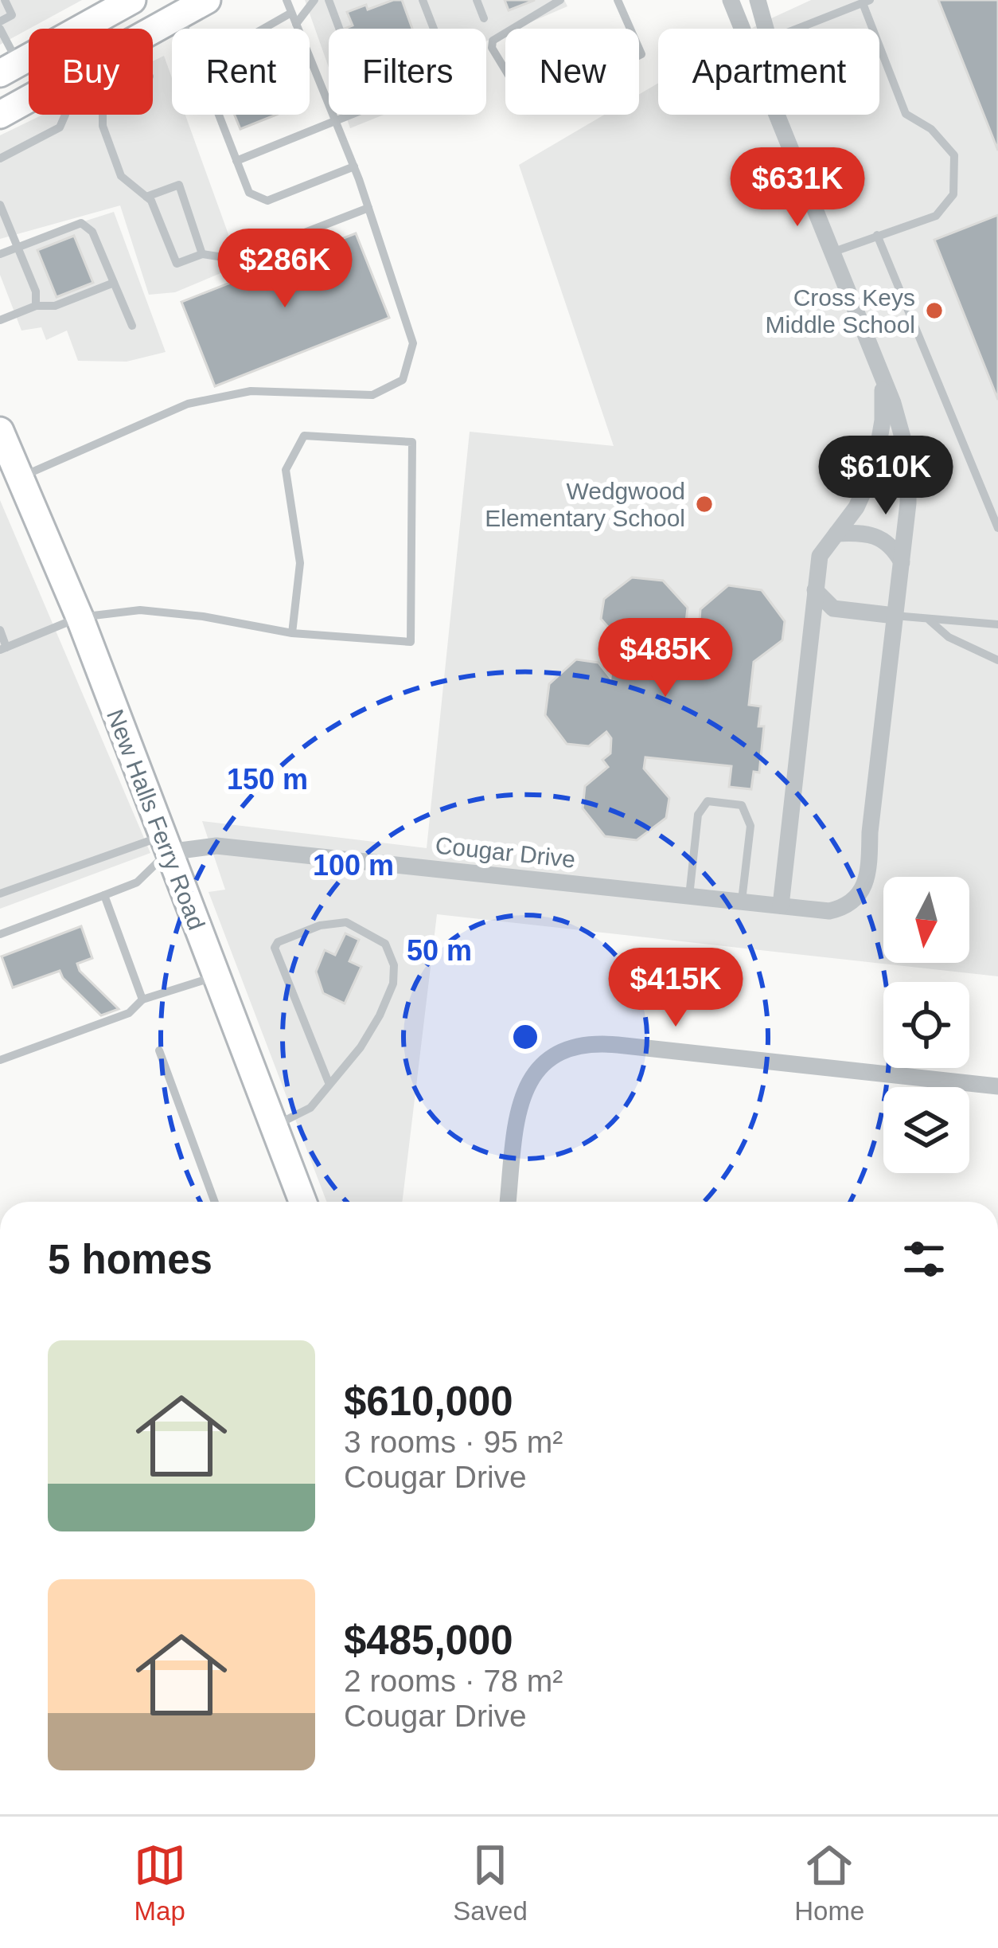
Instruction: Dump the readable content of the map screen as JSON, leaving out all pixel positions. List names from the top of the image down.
{
  "streets": {
    "main road": ["New Halls Ferry Road"],
    "street": ["Cougar Drive"]
  },
  "crossings": [
    ["New Halls Ferry Road", "Cougar Drive"]
  ],
  "places": ["Cross Keys Middle School", "Wedgwood Elementary School"],
  "north": "bottom",
  "page": {
    "chip": [
      "Buy",
      "Rent",
      "Filters",
      "New",
      "Apartment"
    ],
    "price": [
      "$631K",
      "$286K",
      "$610K",
      "$485K",
      "$415K"
    ],
    "heading": "5 homes",
    "list": [
      {
        "name": "$610,000",
        "note": "3 rooms · 95 m² · Cougar Drive"
      },
      {
        "name": "$485,000",
        "note": "2 rooms · 78 m² · Cougar Drive"
      }
    ],
    "tabs": ["Map", "Saved", "Home"]
  },
  "rings": ["150 m", "100 m", "50 m"]
}
